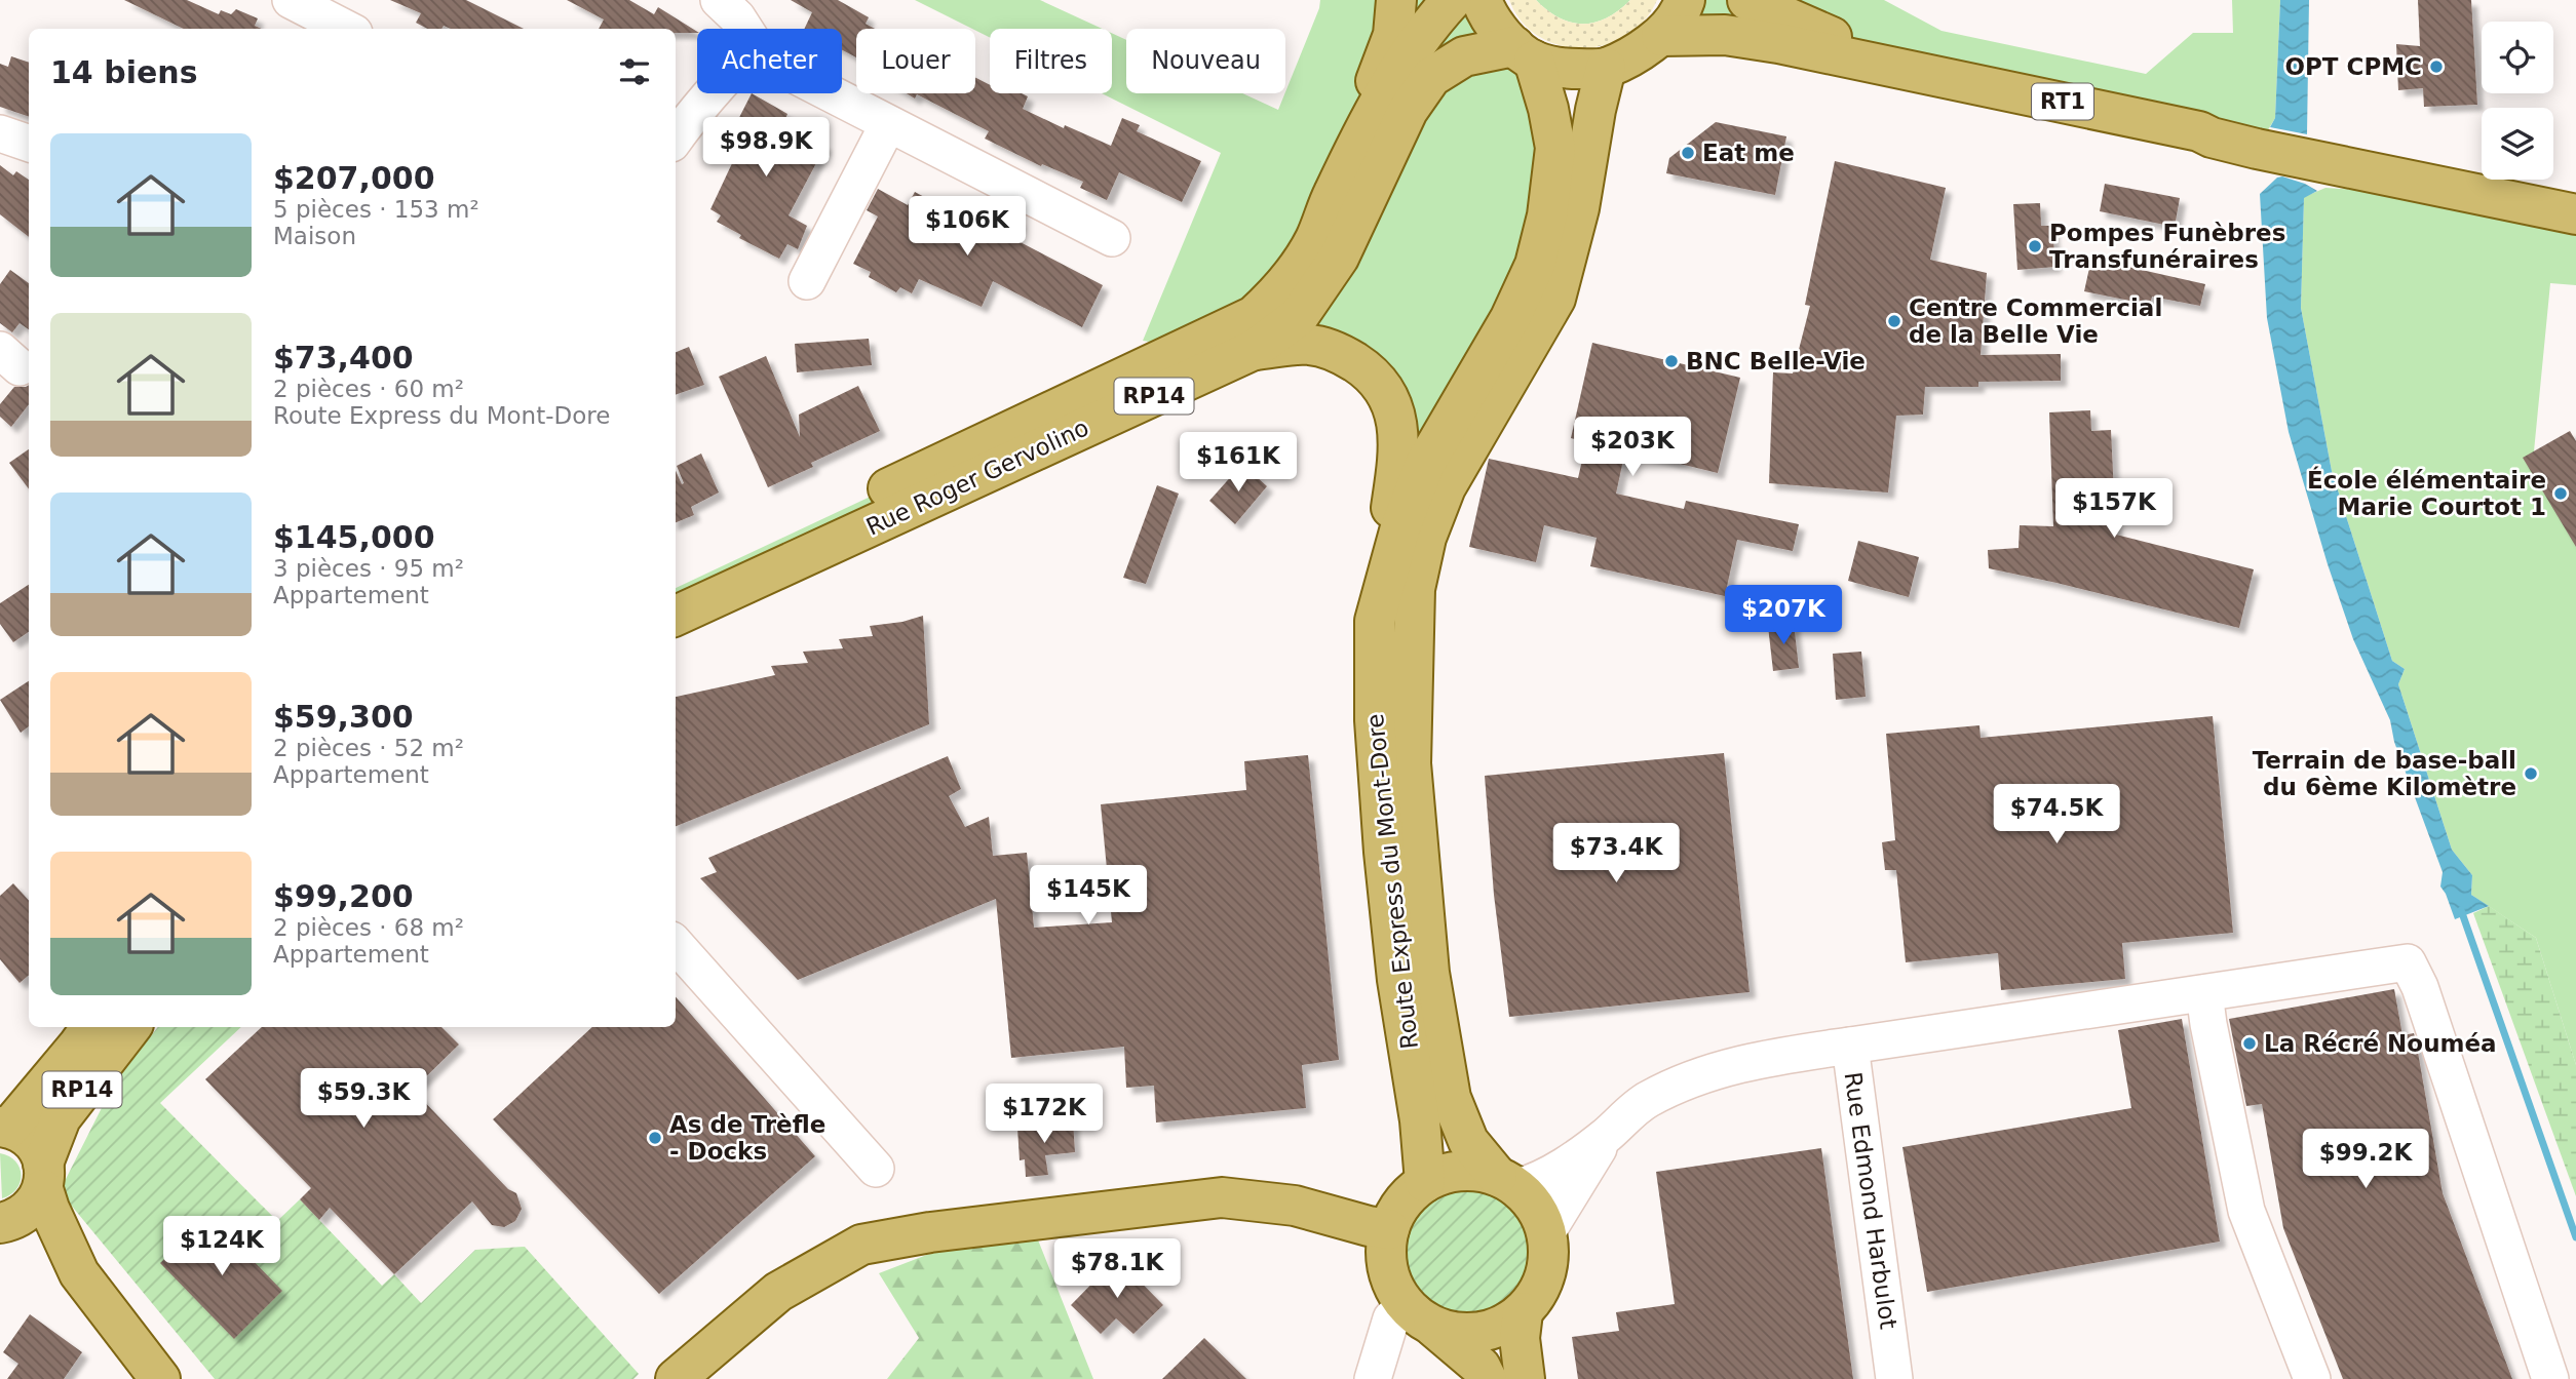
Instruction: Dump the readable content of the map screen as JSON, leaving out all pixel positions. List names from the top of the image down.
{
  "streets": {
    "main road": [
      "RT1",
      "RP14",
      "Rue Roger Gervolino",
      "Route Express du Mont-Dore"
    ],
    "street": ["Rue Edmond Harbulot"]
  },
  "crossings": [
    ["Rue Roger Gervolino", "Route Express du Mont-Dore"],
    ["Route Express du Mont-Dore", "Rue Edmond Harbulot"]
  ],
  "places": [
    "OPT CPMC",
    "Eat me",
    "Pompes Funèbres Transfunéraires",
    "Centre Commercial de la Belle Vie",
    "BNC Belle-Vie",
    "École élémentaire Marie Courtot 1",
    "Terrain de base-ball du 6ème Kilomètre",
    "La Récré Nouméa",
    "As de Trèfle - Docks"
  ],
  "page": {
    "chip": [
      "Acheter",
      "Louer",
      "Filtres",
      "Nouveau"
    ],
    "heading": "14 biens",
    "list": [
      {
        "name": "$207,000",
        "note": "5 pièces · 153 m² · Maison"
      },
      {
        "name": "$73,400",
        "note": "2 pièces · 60 m² · Route Express du Mont-Dore"
      },
      {
        "name": "$145,000",
        "note": "3 pièces · 95 m² · Appartement"
      },
      {
        "name": "$59,300",
        "note": "2 pièces · 52 m² · Appartement"
      },
      {
        "name": "$99,200",
        "note": "2 pièces · 68 m² · Appartement"
      }
    ],
    "price": [
      "$98.9K",
      "$106K",
      "$203K",
      "$161K",
      "$157K",
      "$207K",
      "$74.5K",
      "$73.4K",
      "$145K",
      "$59.3K",
      "$172K",
      "$99.2K",
      "$124K",
      "$78.1K"
    ]
  }
}
